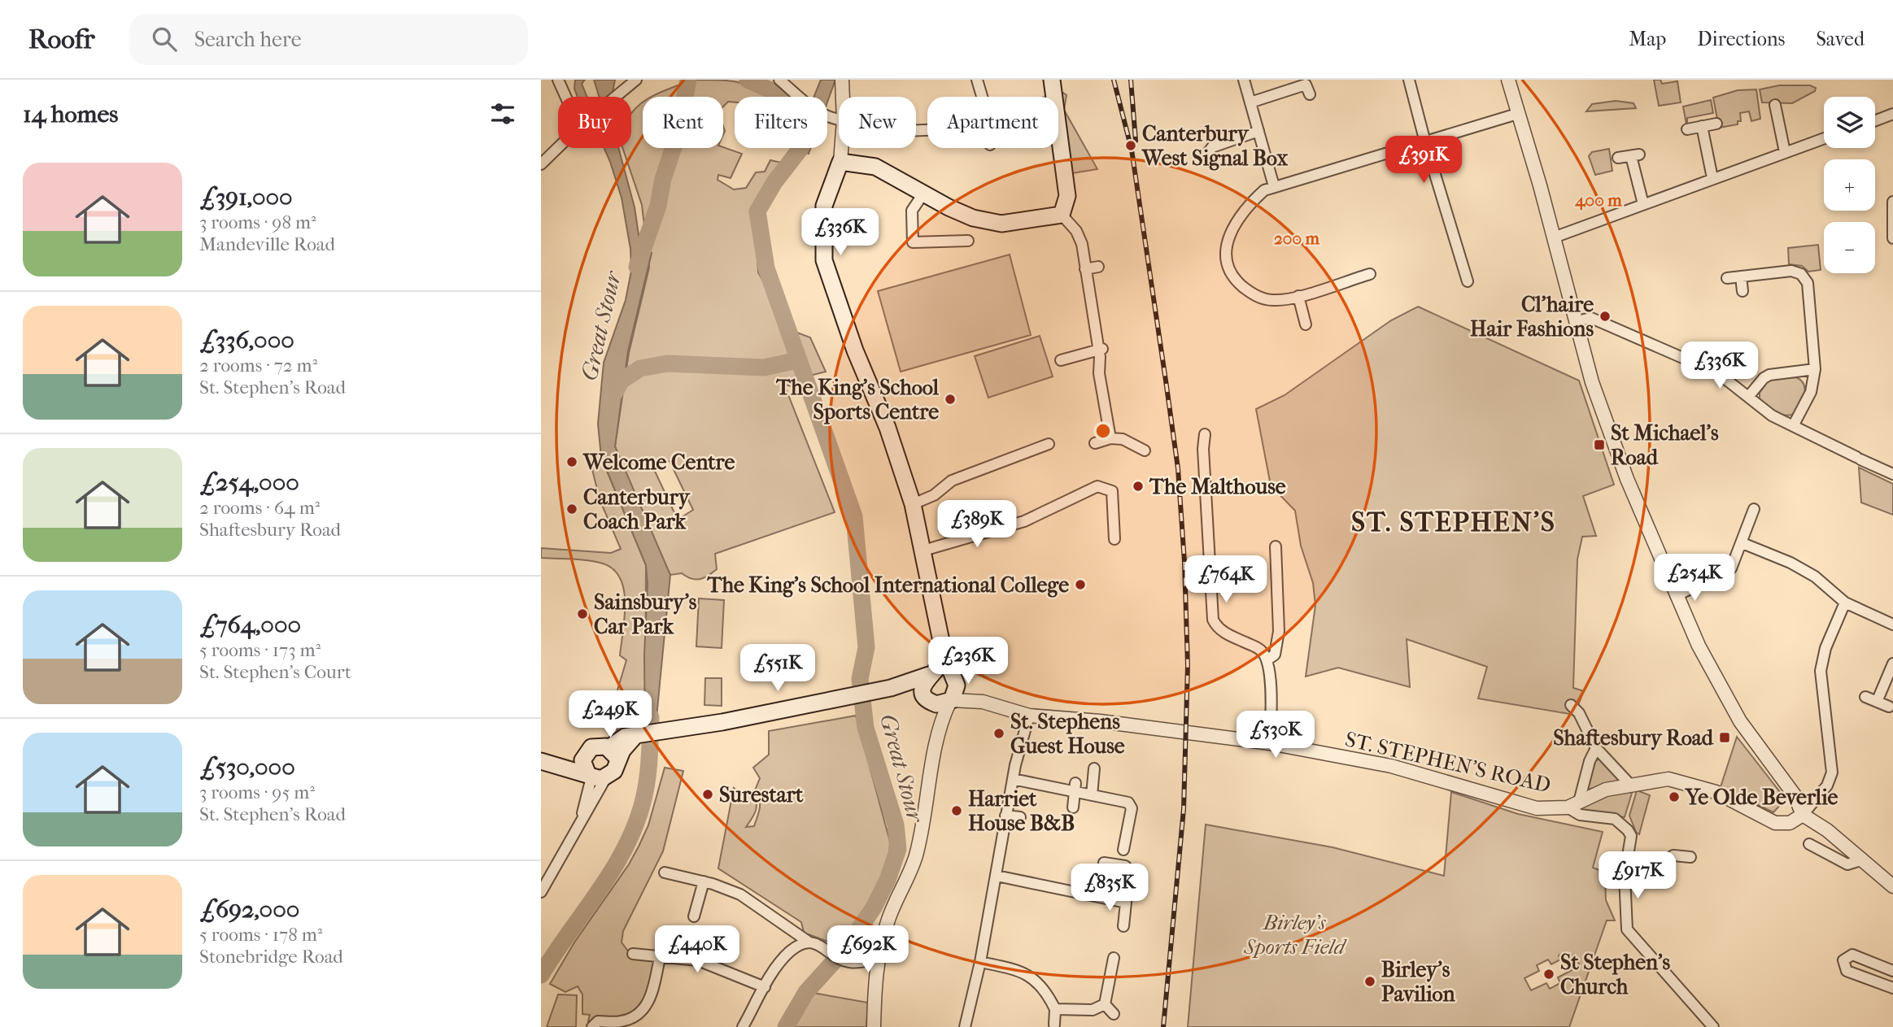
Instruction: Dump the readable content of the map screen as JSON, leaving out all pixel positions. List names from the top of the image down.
{
  "streets": {
    "main road": ["ST. STEPHEN'S ROAD"]
  },
  "districts": ["ST. STEPHEN'S"],
  "water": ["Great Stour"],
  "parks": ["Birley's Sports Field"],
  "places": {
    "other": [
      "Canterbury West Signal Box",
      "Cl'haire Hair Fashions",
      "The King's School Sports Centre",
      "Welcome Centre",
      "The Malthouse",
      "Canterbury Coach Park",
      "The King's School International College",
      "Sainsbury's Car Park",
      "St. Stephens Guest House",
      "Surestart",
      "Ye Olde Beverlie",
      "Harriet House B&B",
      "St Stephen's Church",
      "Birley's Pavilion"
    ],
    "transit": ["St Michael's Road", "Shaftesbury Road"]
  },
  "page": {
    "header": "Roofr",
    "search": "Search here",
    "nav": ["Map", "Directions", "Saved"],
    "heading": "14 homes",
    "map_buttons": ["+", "−"],
    "chip": [
      "Buy",
      "Rent",
      "Filters",
      "New",
      "Apartment"
    ],
    "price": [
      "£391K",
      "£336K",
      "£336K",
      "£389K",
      "£254K",
      "£764K",
      "£236K",
      "£551K",
      "£249K",
      "£530K",
      "£917K",
      "£835K",
      "£440K",
      "£692K"
    ],
    "list": [
      {
        "name": "£391,000",
        "note": "3 rooms · 98 m² · Mandeville Road"
      },
      {
        "name": "£336,000",
        "note": "2 rooms · 72 m² · St. Stephen's Road"
      },
      {
        "name": "£254,000",
        "note": "2 rooms · 64 m² · Shaftesbury Road"
      },
      {
        "name": "£764,000",
        "note": "5 rooms · 173 m² · St. Stephen's Court"
      },
      {
        "name": "£530,000",
        "note": "3 rooms · 95 m² · St. Stephen's Road"
      },
      {
        "name": "£692,000",
        "note": "5 rooms · 178 m² · Stonebridge Road"
      }
    ]
  },
  "rings": ["400 m", "200 m"]
}
